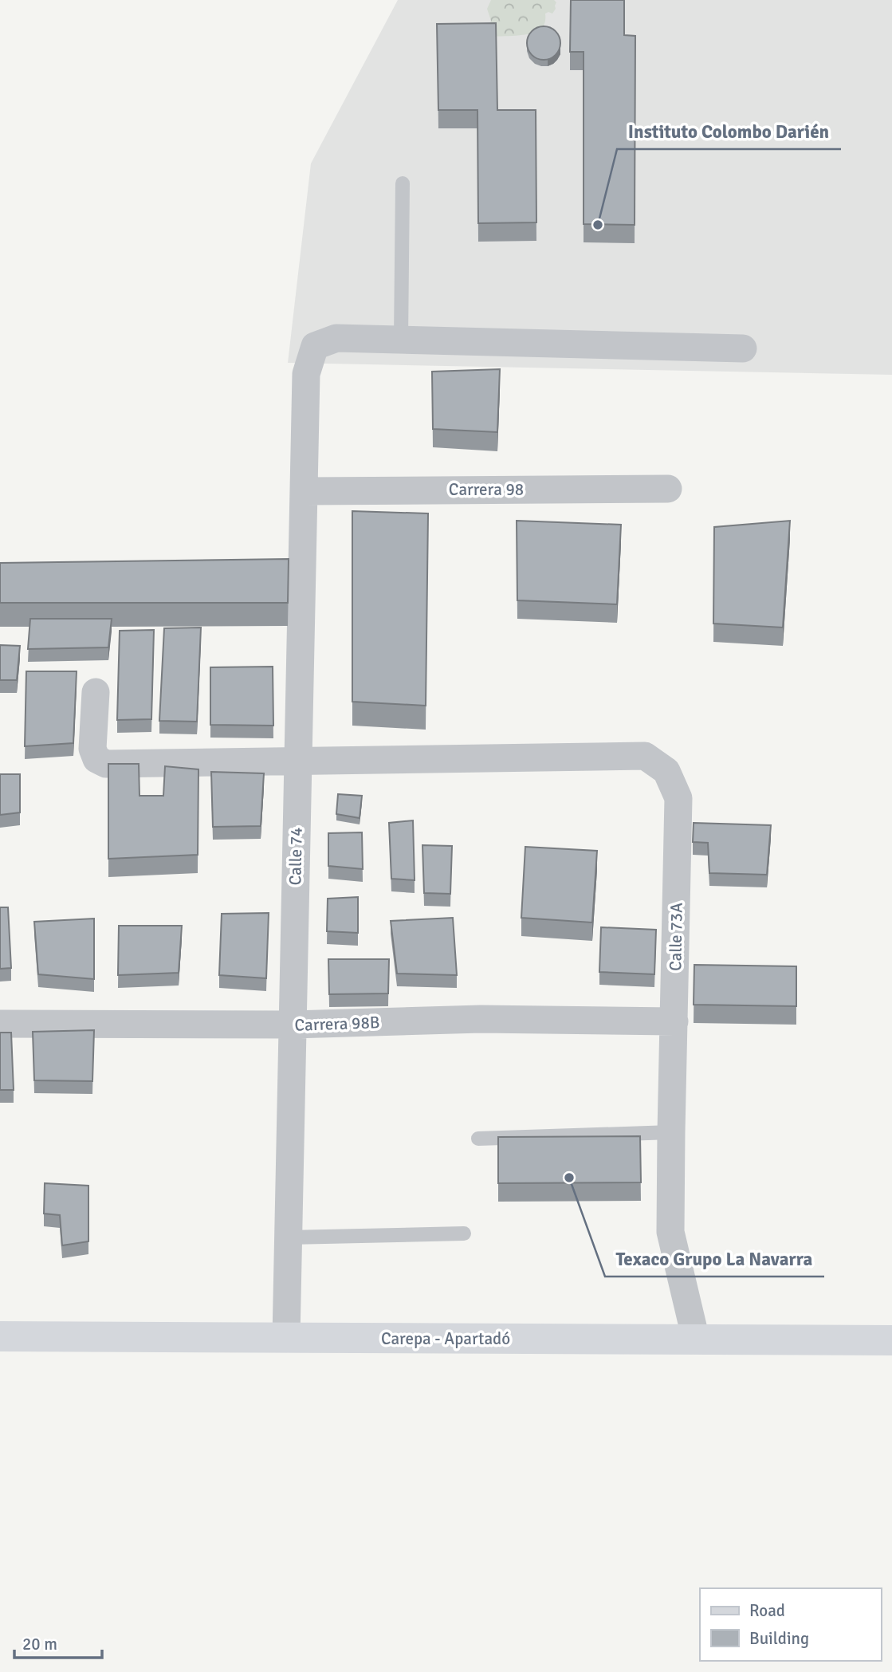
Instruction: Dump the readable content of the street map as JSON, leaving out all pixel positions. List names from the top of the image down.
{
  "streets": {
    "main road": ["Carepa - Apartadó"],
    "street": [
      "Carrera 98",
      "Calle 74",
      "Calle 73A",
      "Carrera 98B"
    ]
  },
  "crossings": [
    ["Carrera 98", "Calle 74"],
    ["Calle 74", "Calle 73A"],
    ["Calle 74", "Carrera 98B"],
    ["Calle 74", "Carepa - Apartadó"],
    ["Calle 73A", "Carrera 98B"],
    ["Calle 73A", "Carepa - Apartadó"]
  ],
  "places": ["Instituto Colombo Darién", "Texaco Grupo La Navarra"],
  "legend": ["Road", "Building"],
  "scale_bar": "20 m"
}
